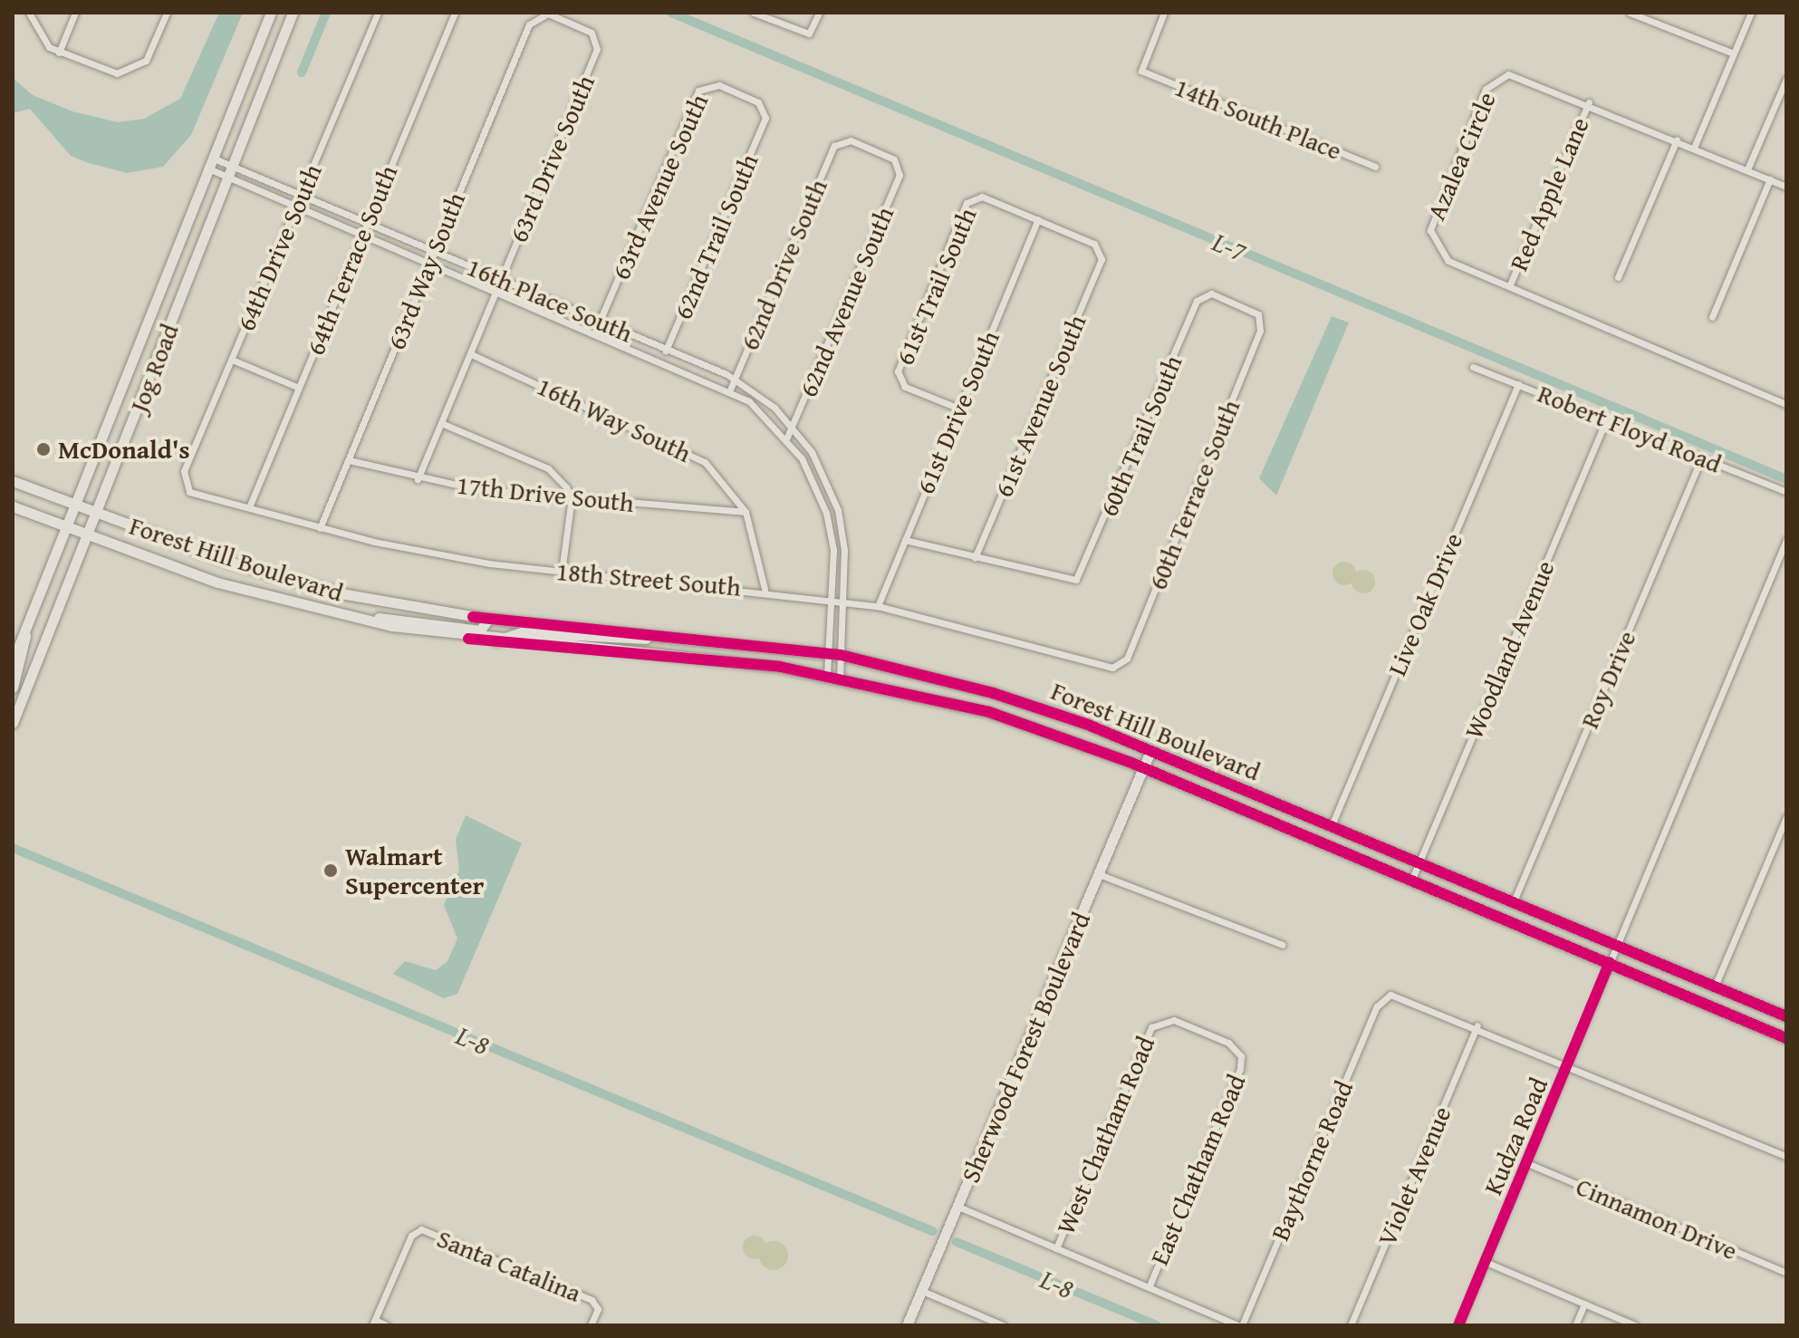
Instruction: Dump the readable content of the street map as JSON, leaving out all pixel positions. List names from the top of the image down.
{
  "streets": {
    "main road": ["Jog Road", "Forest Hill Boulevard", "Sherwood Forest Boulevard"],
    "street": [
      "14th South Place",
      "Azalea Circle",
      "63rd Drive South",
      "63rd Avenue South",
      "Red Apple Lane",
      "62nd Trail South",
      "64th Drive South",
      "64th Terrace South",
      "62nd Drive South",
      "63rd Way South",
      "61st Trail South",
      "16th Place South",
      "62nd Avenue South",
      "61st Avenue South",
      "61st Drive South",
      "16th Way South",
      "Robert Floyd Road",
      "60th Trail South",
      "17th Drive South",
      "60th Terrace South",
      "18th Street South",
      "Live Oak Drive",
      "Woodland Avenue",
      "Roy Drive",
      "West Chatham Road",
      "Kudza Road",
      "Baythorne Road",
      "East Chatham Road",
      "Violet Avenue",
      "Cinnamon Drive",
      "Santa Catalina"
    ]
  },
  "crossings": [
    ["Azalea Circle", "Red Apple Lane"],
    ["63rd Drive South", "63rd Way South"],
    ["63rd Drive South", "16th Place South"],
    ["63rd Drive South", "16th Way South"],
    ["63rd Drive South", "17th Drive South"],
    ["63rd Avenue South", "62nd Trail South"],
    ["63rd Avenue South", "16th Place South"],
    ["62nd Trail South", "16th Place South"],
    ["64th Drive South", "16th Place South"],
    ["64th Drive South", "18th Street South"],
    ["64th Terrace South", "16th Place South"],
    ["64th Terrace South", "18th Street South"],
    ["62nd Drive South", "16th Place South"],
    ["62nd Drive South", "62nd Avenue South"],
    ["63rd Way South", "16th Place South"],
    ["63rd Way South", "17th Drive South"],
    ["63rd Way South", "18th Street South"],
    ["61st Trail South", "61st Avenue South"],
    ["61st Trail South", "61st Drive South"],
    ["16th Place South", "62nd Avenue South"],
    ["16th Place South", "Jog Road"],
    ["16th Place South", "Forest Hill Boulevard"],
    ["16th Place South", "18th Street South"],
    ["Jog Road", "Forest Hill Boulevard"],
    ["61st Avenue South", "61st Drive South"],
    ["61st Avenue South", "60th Trail South"],
    ["61st Drive South", "18th Street South"],
    ["16th Way South", "17th Drive South"],
    ["16th Way South", "18th Street South"],
    ["Robert Floyd Road", "Live Oak Drive"],
    ["Robert Floyd Road", "Woodland Avenue"],
    ["Robert Floyd Road", "Roy Drive"],
    ["60th Trail South", "60th Terrace South"],
    ["60th Terrace South", "18th Street South"],
    ["Forest Hill Boulevard", "Live Oak Drive"],
    ["Forest Hill Boulevard", "Woodland Avenue"],
    ["Forest Hill Boulevard", "Roy Drive"],
    ["Forest Hill Boulevard", "Sherwood Forest Boulevard"],
    ["Forest Hill Boulevard", "Kudza Road"],
    ["West Chatham Road", "East Chatham Road"],
    ["Kudza Road", "Cinnamon Drive"],
    ["Baythorne Road", "Violet Avenue"]
  ],
  "water": ["L-7", "L-8"],
  "places": ["McDonald's", "Walmart Supercenter"]
}
